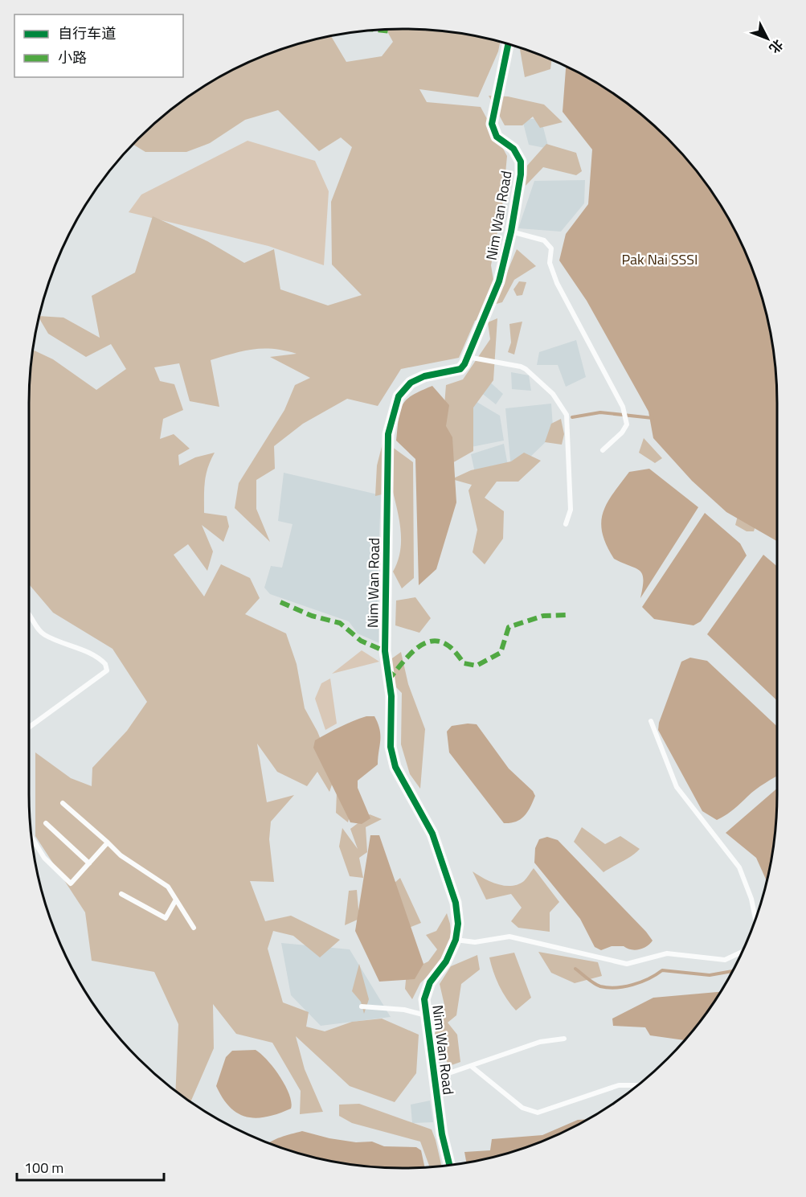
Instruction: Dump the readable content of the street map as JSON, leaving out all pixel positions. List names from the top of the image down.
{
  "streets": {
    "street": ["Nim Wan Road"]
  },
  "parks": ["Pak Nai SSSI"],
  "legend": ["自行车道", "小路"],
  "scale_bar": "100 m",
  "north": "bottom right"
}
